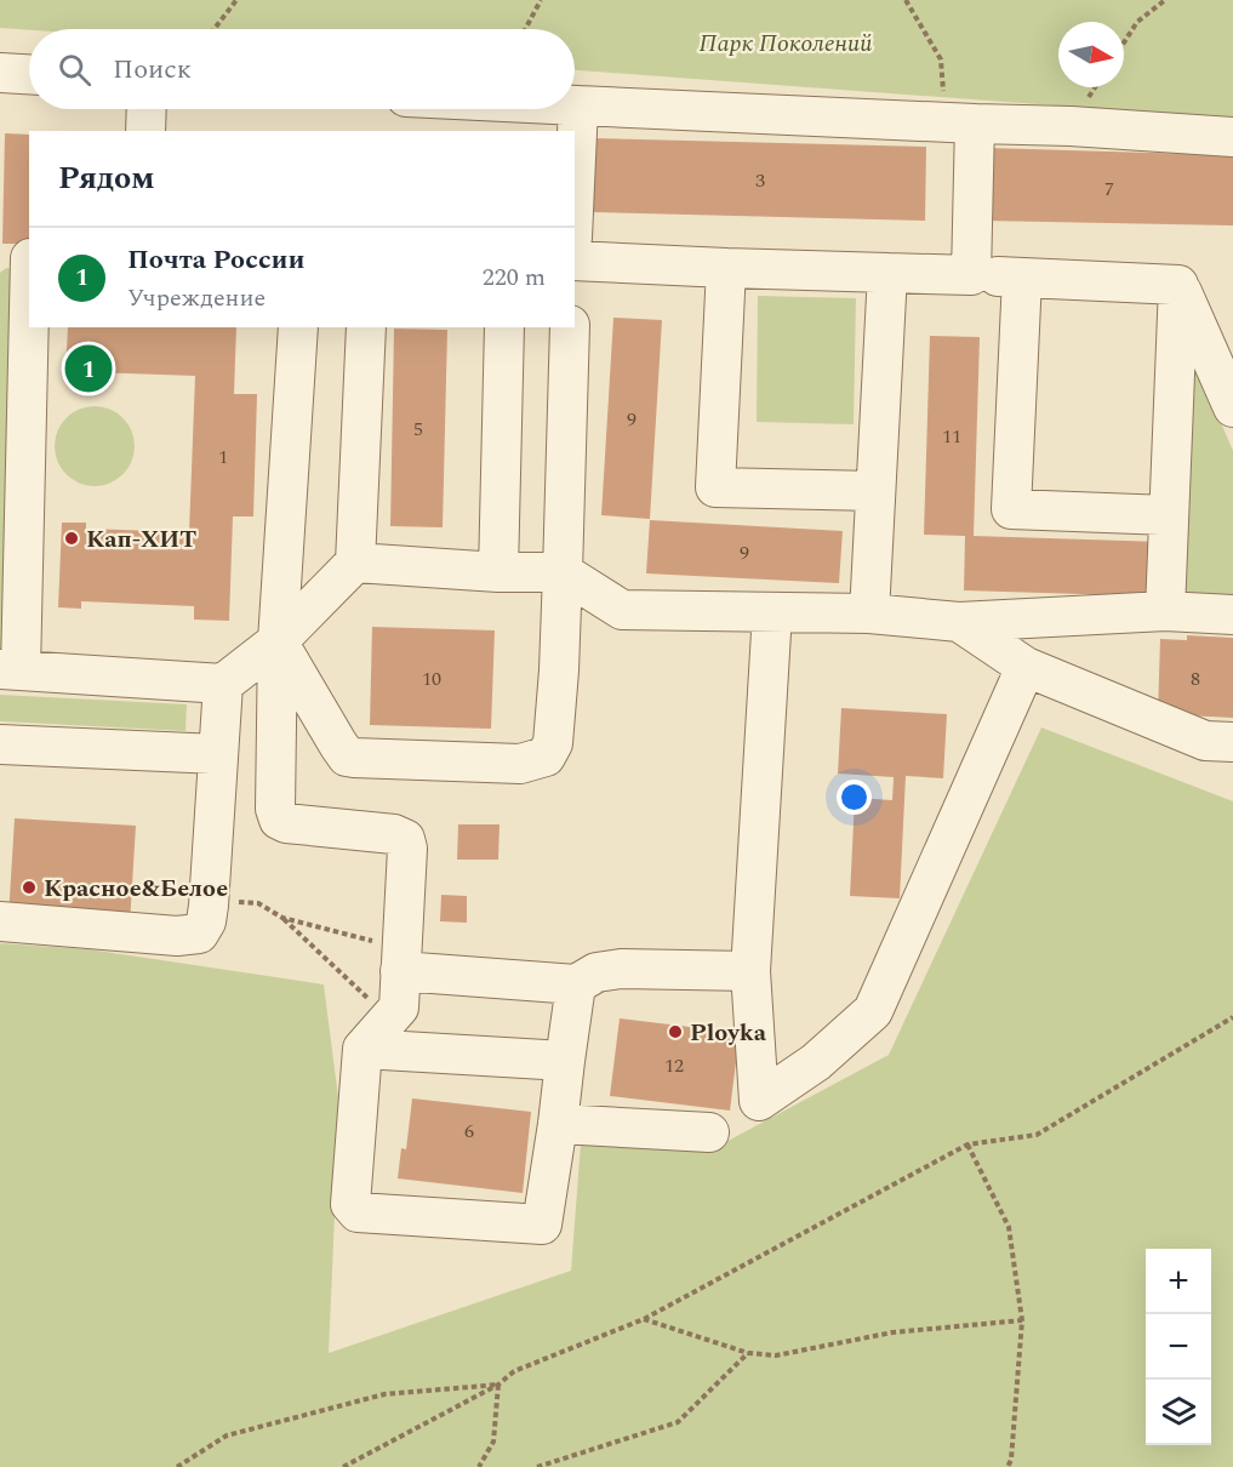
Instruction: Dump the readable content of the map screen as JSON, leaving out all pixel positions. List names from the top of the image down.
{
  "parks": ["Парк Поколений"],
  "places": ["Кап-ХИТ", "Красное&Белое", "Ployka"],
  "house_numbers": [
    "3",
    "7",
    "9",
    "5",
    "11",
    "1",
    "9",
    "10",
    "8",
    "12",
    "6"
  ],
  "north": "right",
  "page": {
    "search": "Поиск",
    "heading": "Рядом",
    "list": [
      {
        "mark": "1",
        "name": "Почта России",
        "note": "Учреждение",
        "value": "220 m"
      }
    ],
    "pins": "1",
    "map_buttons": ["+", "−"]
  }
}
